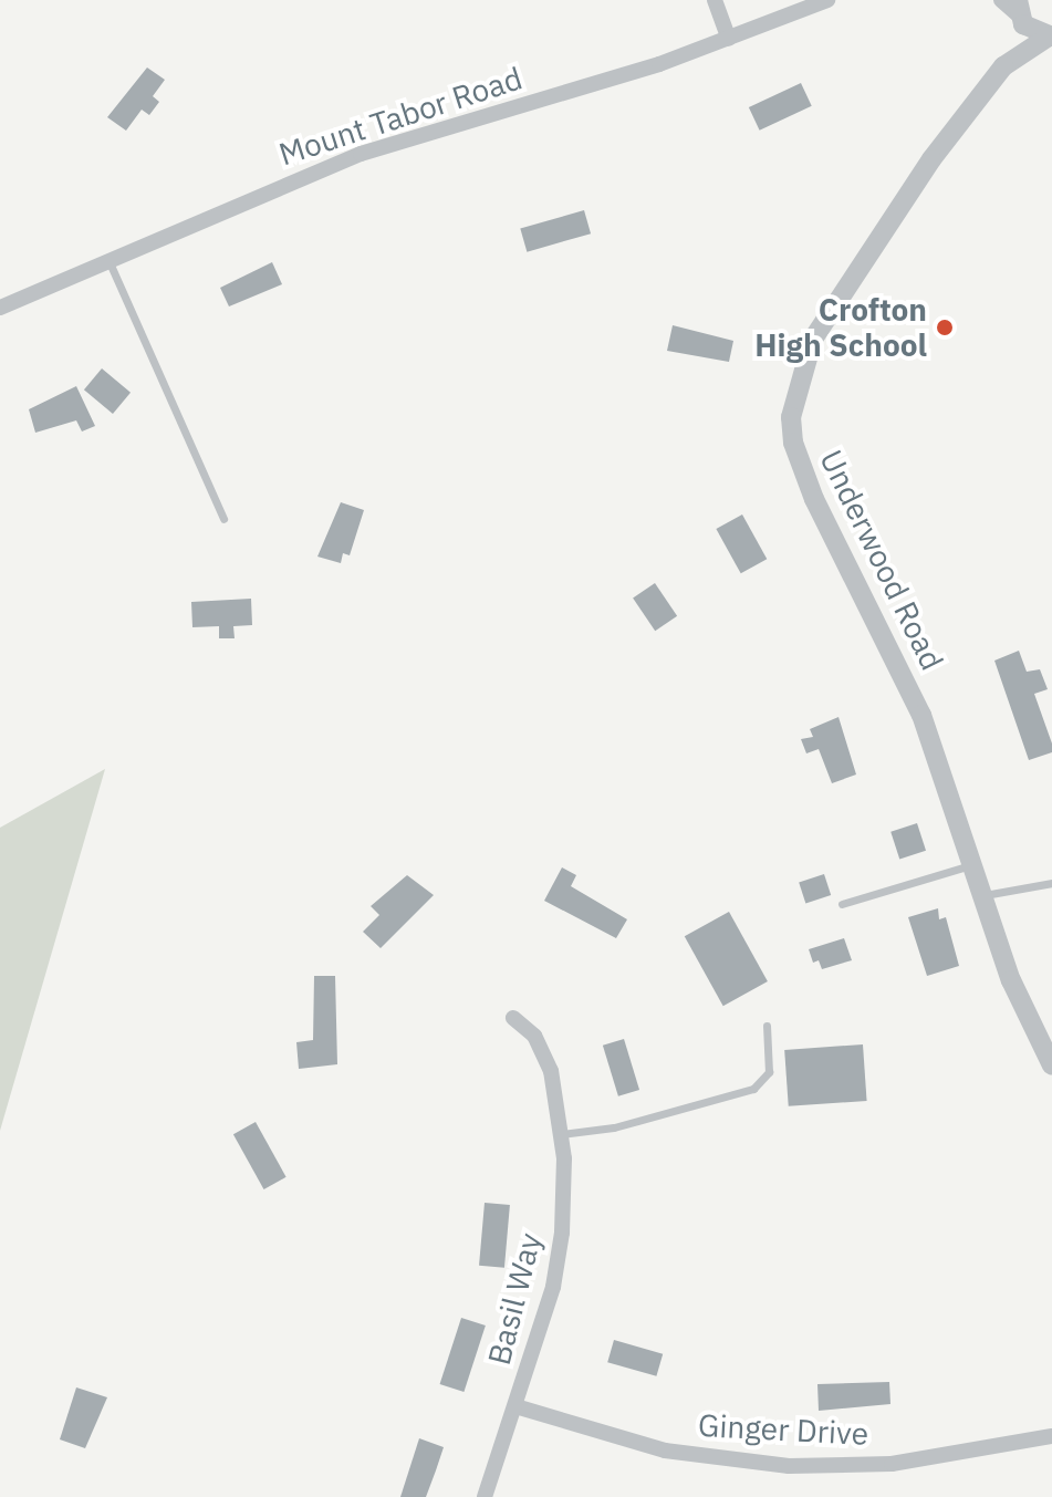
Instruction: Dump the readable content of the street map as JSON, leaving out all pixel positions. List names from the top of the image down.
{
  "streets": {
    "street": [
      "Mount Tabor Road",
      "Underwood Road",
      "Basil Way",
      "Ginger Drive"
    ]
  },
  "crossings": [
    ["Basil Way", "Ginger Drive"]
  ],
  "places": ["Crofton High School"]
}
